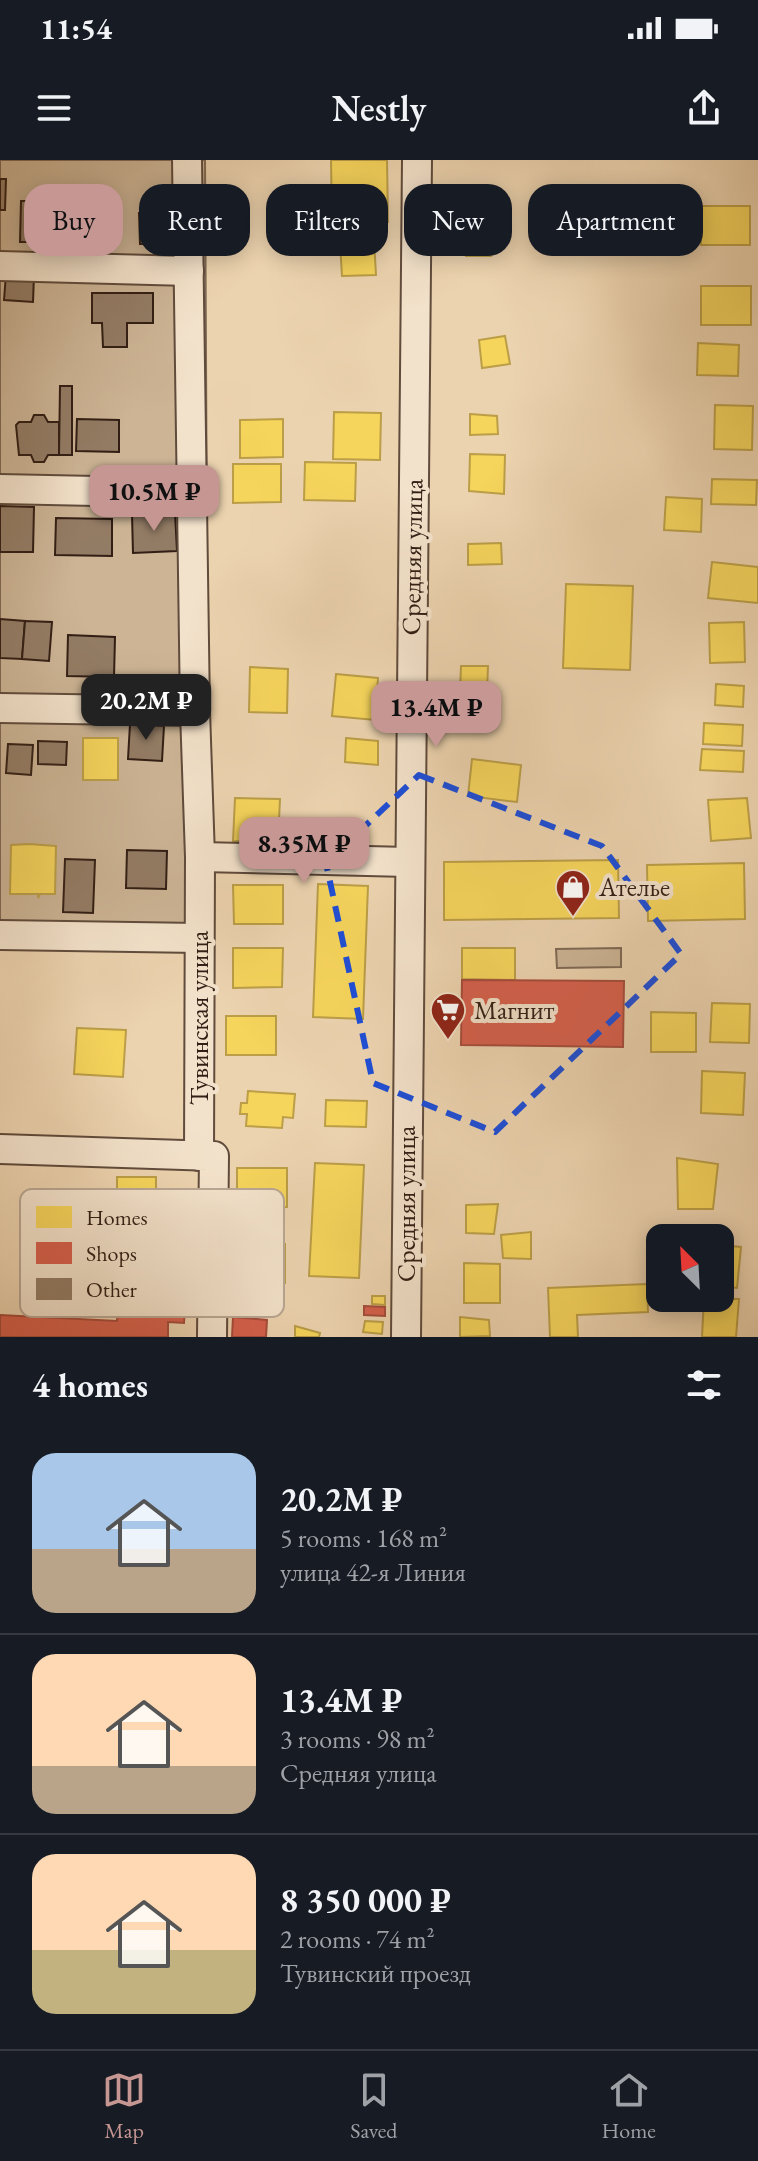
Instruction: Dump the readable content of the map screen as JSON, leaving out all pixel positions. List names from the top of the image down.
{
  "streets": {
    "street": ["Средняя улица", "Тувинская улица"]
  },
  "places": {
    "shop": ["Ателье"],
    "supermarket": ["Магнит"]
  },
  "legend": ["Homes", "Shops", "Other"],
  "north": "top left",
  "page": {
    "status": "11:54",
    "header": "Nestly",
    "chip": [
      "Buy",
      "Rent",
      "Filters",
      "New",
      "Apartment"
    ],
    "price": [
      "10.5M ₽",
      "20.2M ₽",
      "13.4M ₽",
      "8.35M ₽"
    ],
    "heading": "4 homes",
    "list": [
      {
        "name": "20.2M ₽",
        "note": "5 rooms · 168 m² · улица 42-я Линия"
      },
      {
        "name": "13.4M ₽",
        "note": "3 rooms · 98 m² · Средняя улица"
      },
      {
        "name": "8 350 000 ₽",
        "note": "2 rooms · 74 m² · Тувинский проезд"
      }
    ],
    "tabs": ["Map", "Saved", "Home"]
  }
}
